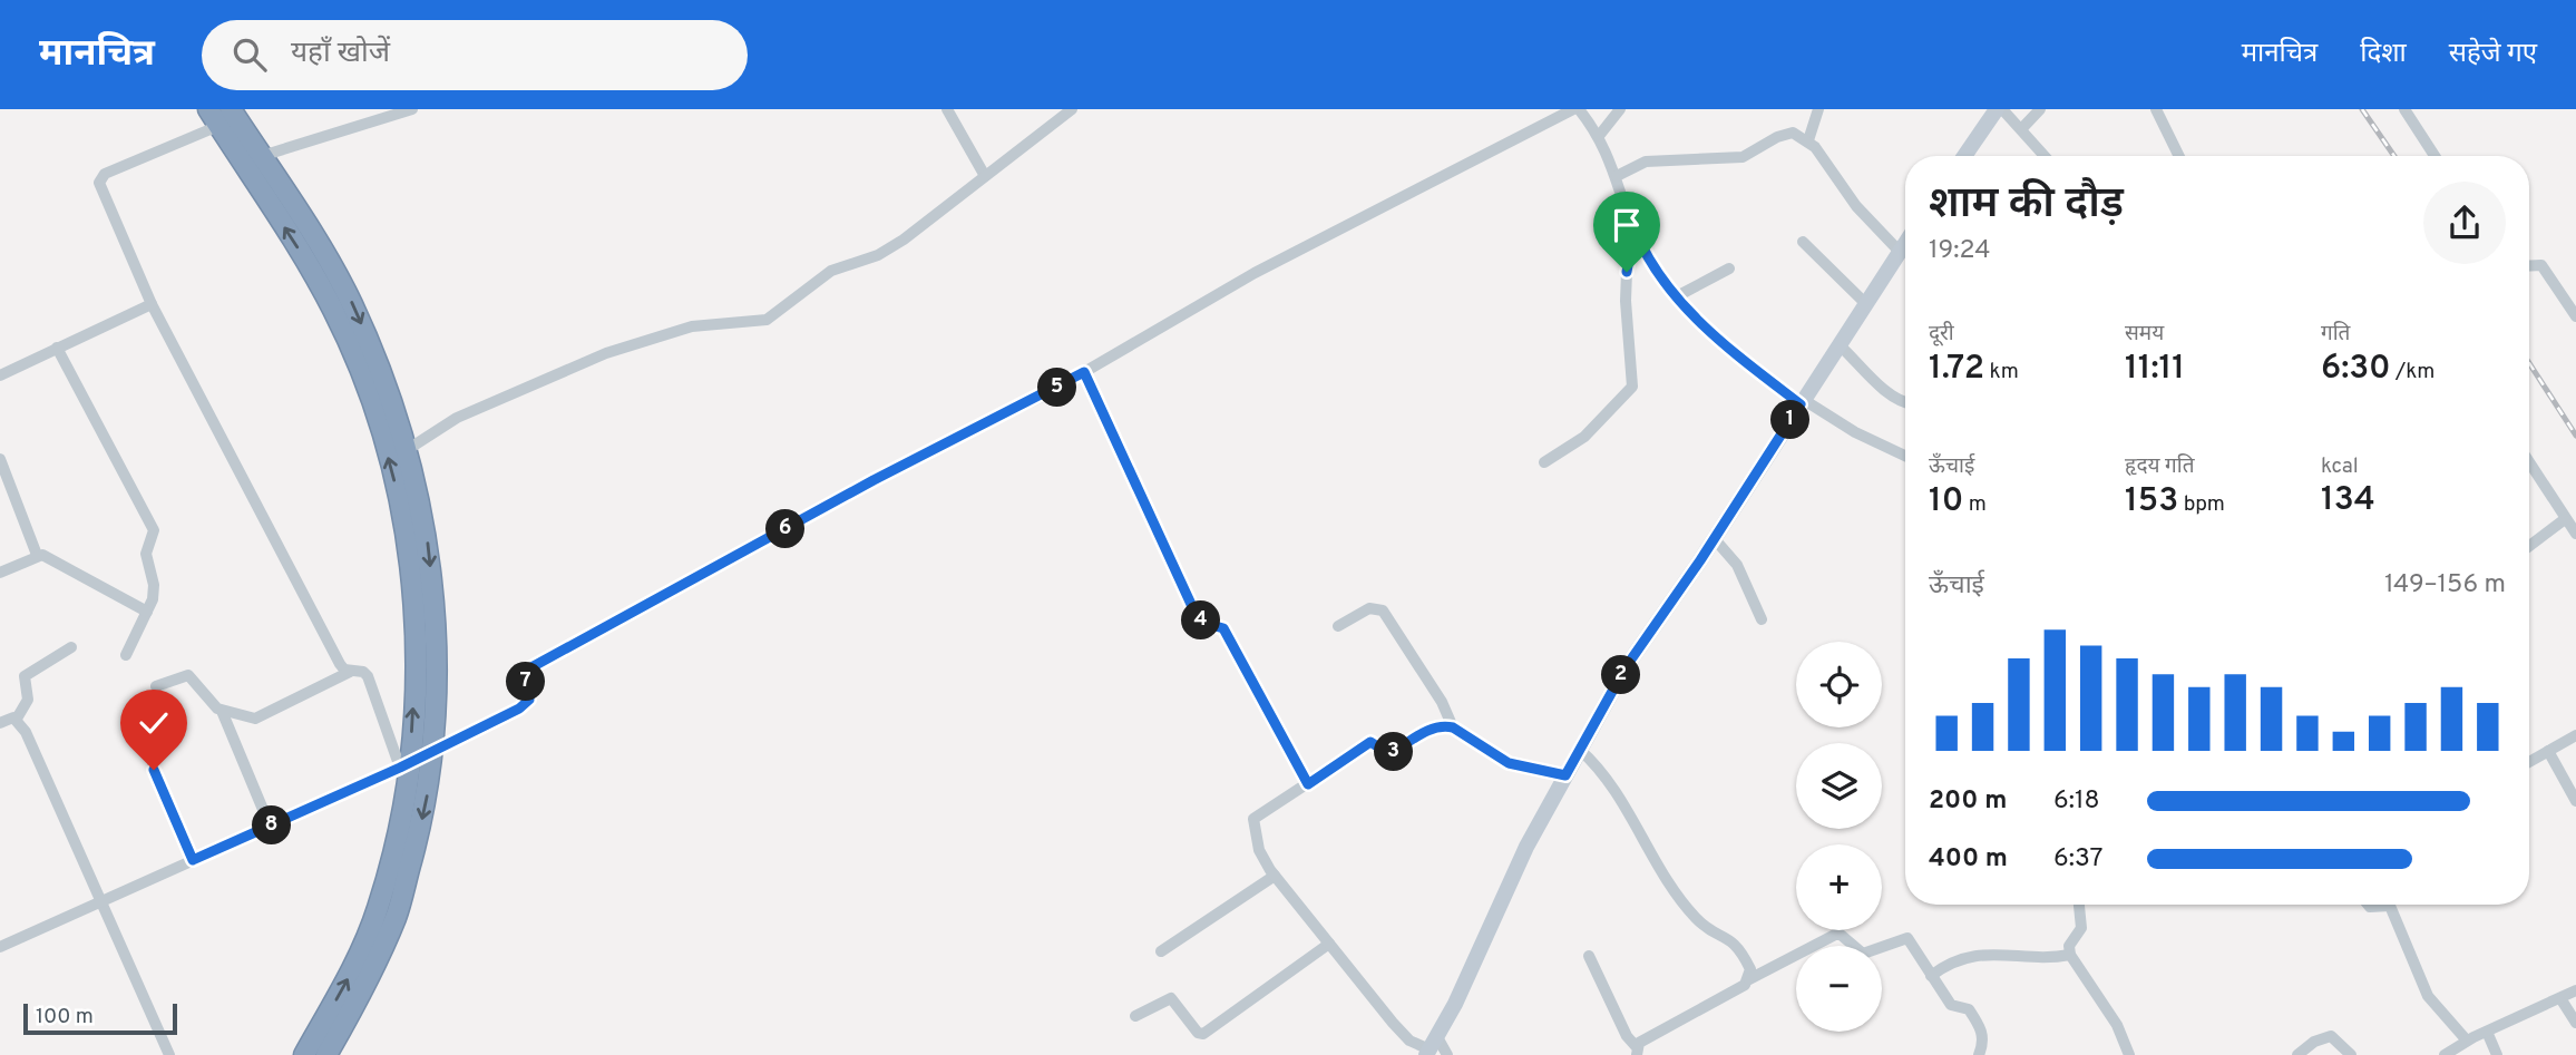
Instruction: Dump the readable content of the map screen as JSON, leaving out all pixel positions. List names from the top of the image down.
{
  "scale_bar": "100 m",
  "page": {
    "header": "मानचित्र",
    "search": "यहाँ खोजें",
    "nav": ["मानचित्र", "दिशा", "सहेजे गए"],
    "heading": ["शाम की दौड़", "19:24"],
    "stats": [
      ["दूरी", "1.72 km"],
      ["समय", "11:11"],
      ["गति", "6:30 /km"],
      ["ऊँचाई", "10 m"],
      ["हृदय गति", "153 bpm"],
      ["kcal", "134"]
    ],
    "pins": [
      "5",
      "1",
      "6",
      "4",
      "2",
      "7",
      "3",
      "8"
    ],
    "chart": ["ऊँचाई", "149–156 m"],
    "map_buttons": ["+", "−"],
    "list": [
      {
        "name": "200 m",
        "note": "6:18"
      },
      {
        "name": "400 m",
        "note": "6:37"
      }
    ],
    "scale": "100 m"
  }
}
